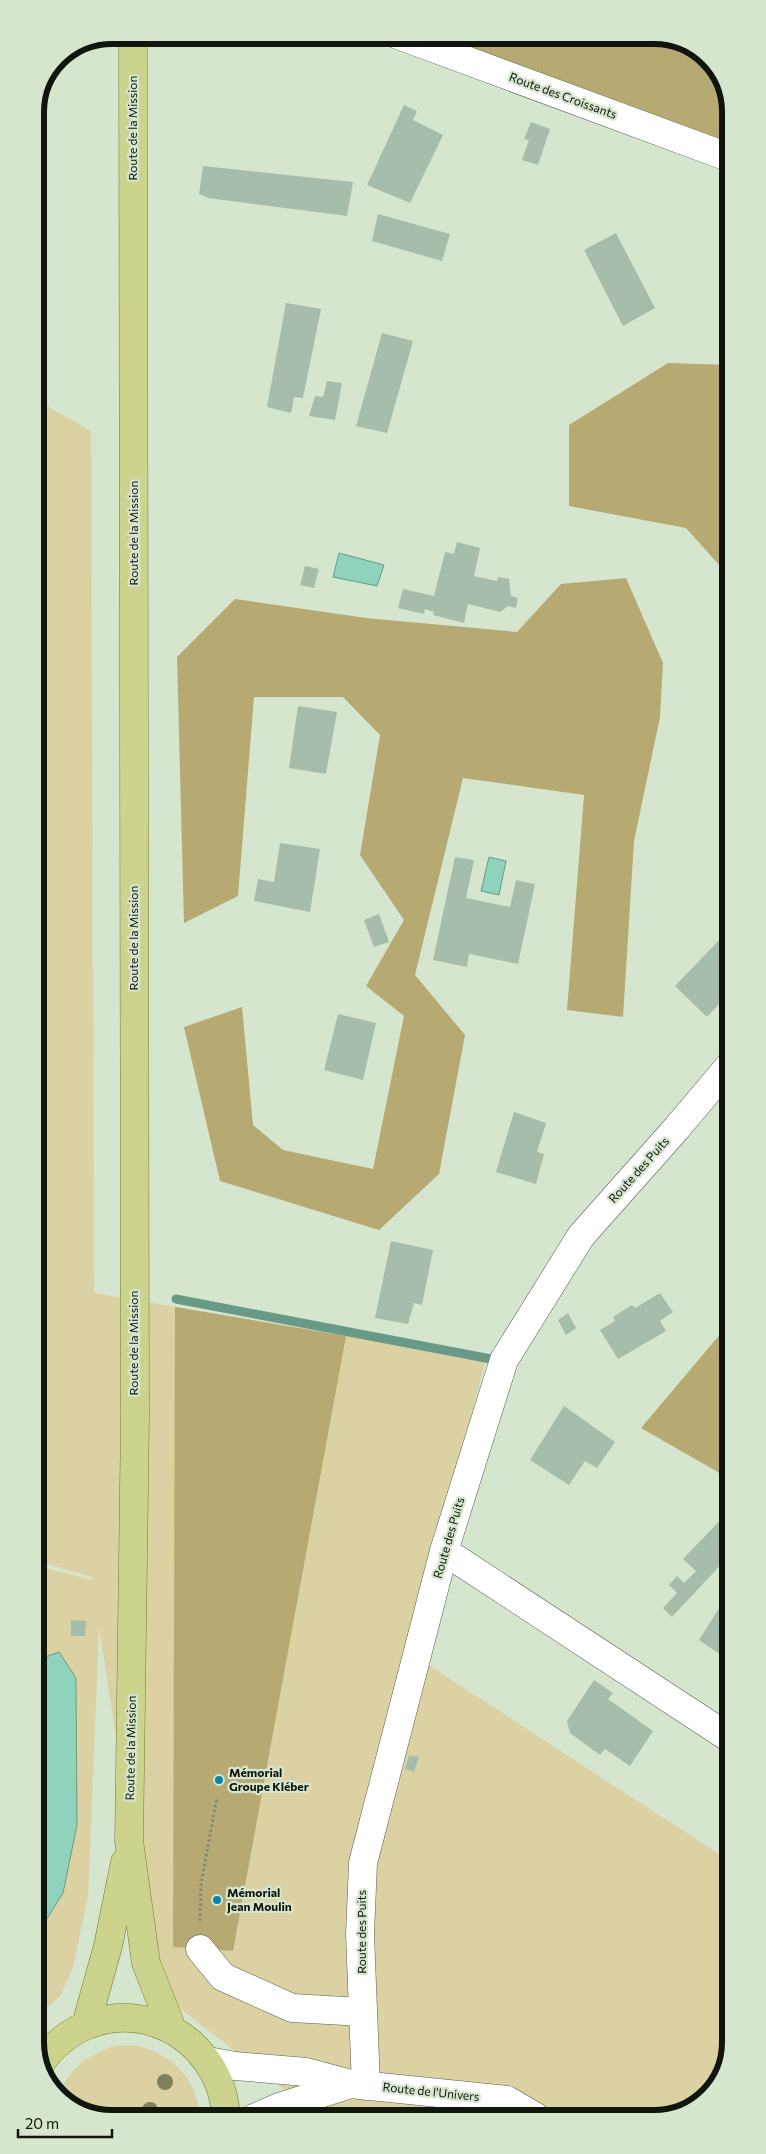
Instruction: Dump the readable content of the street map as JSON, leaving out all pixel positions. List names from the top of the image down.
{
  "streets": {
    "main road": ["Route de la Mission"],
    "street": ["Route des Croissants", "Route des Puits", "Route de l'Univers"]
  },
  "crossings": [
    ["Route des Puits", "Route de l'Univers"]
  ],
  "places": ["Mémorial Groupe Kléber", "Mémorial Jean Moulin"],
  "scale_bar": "20 m"
}
